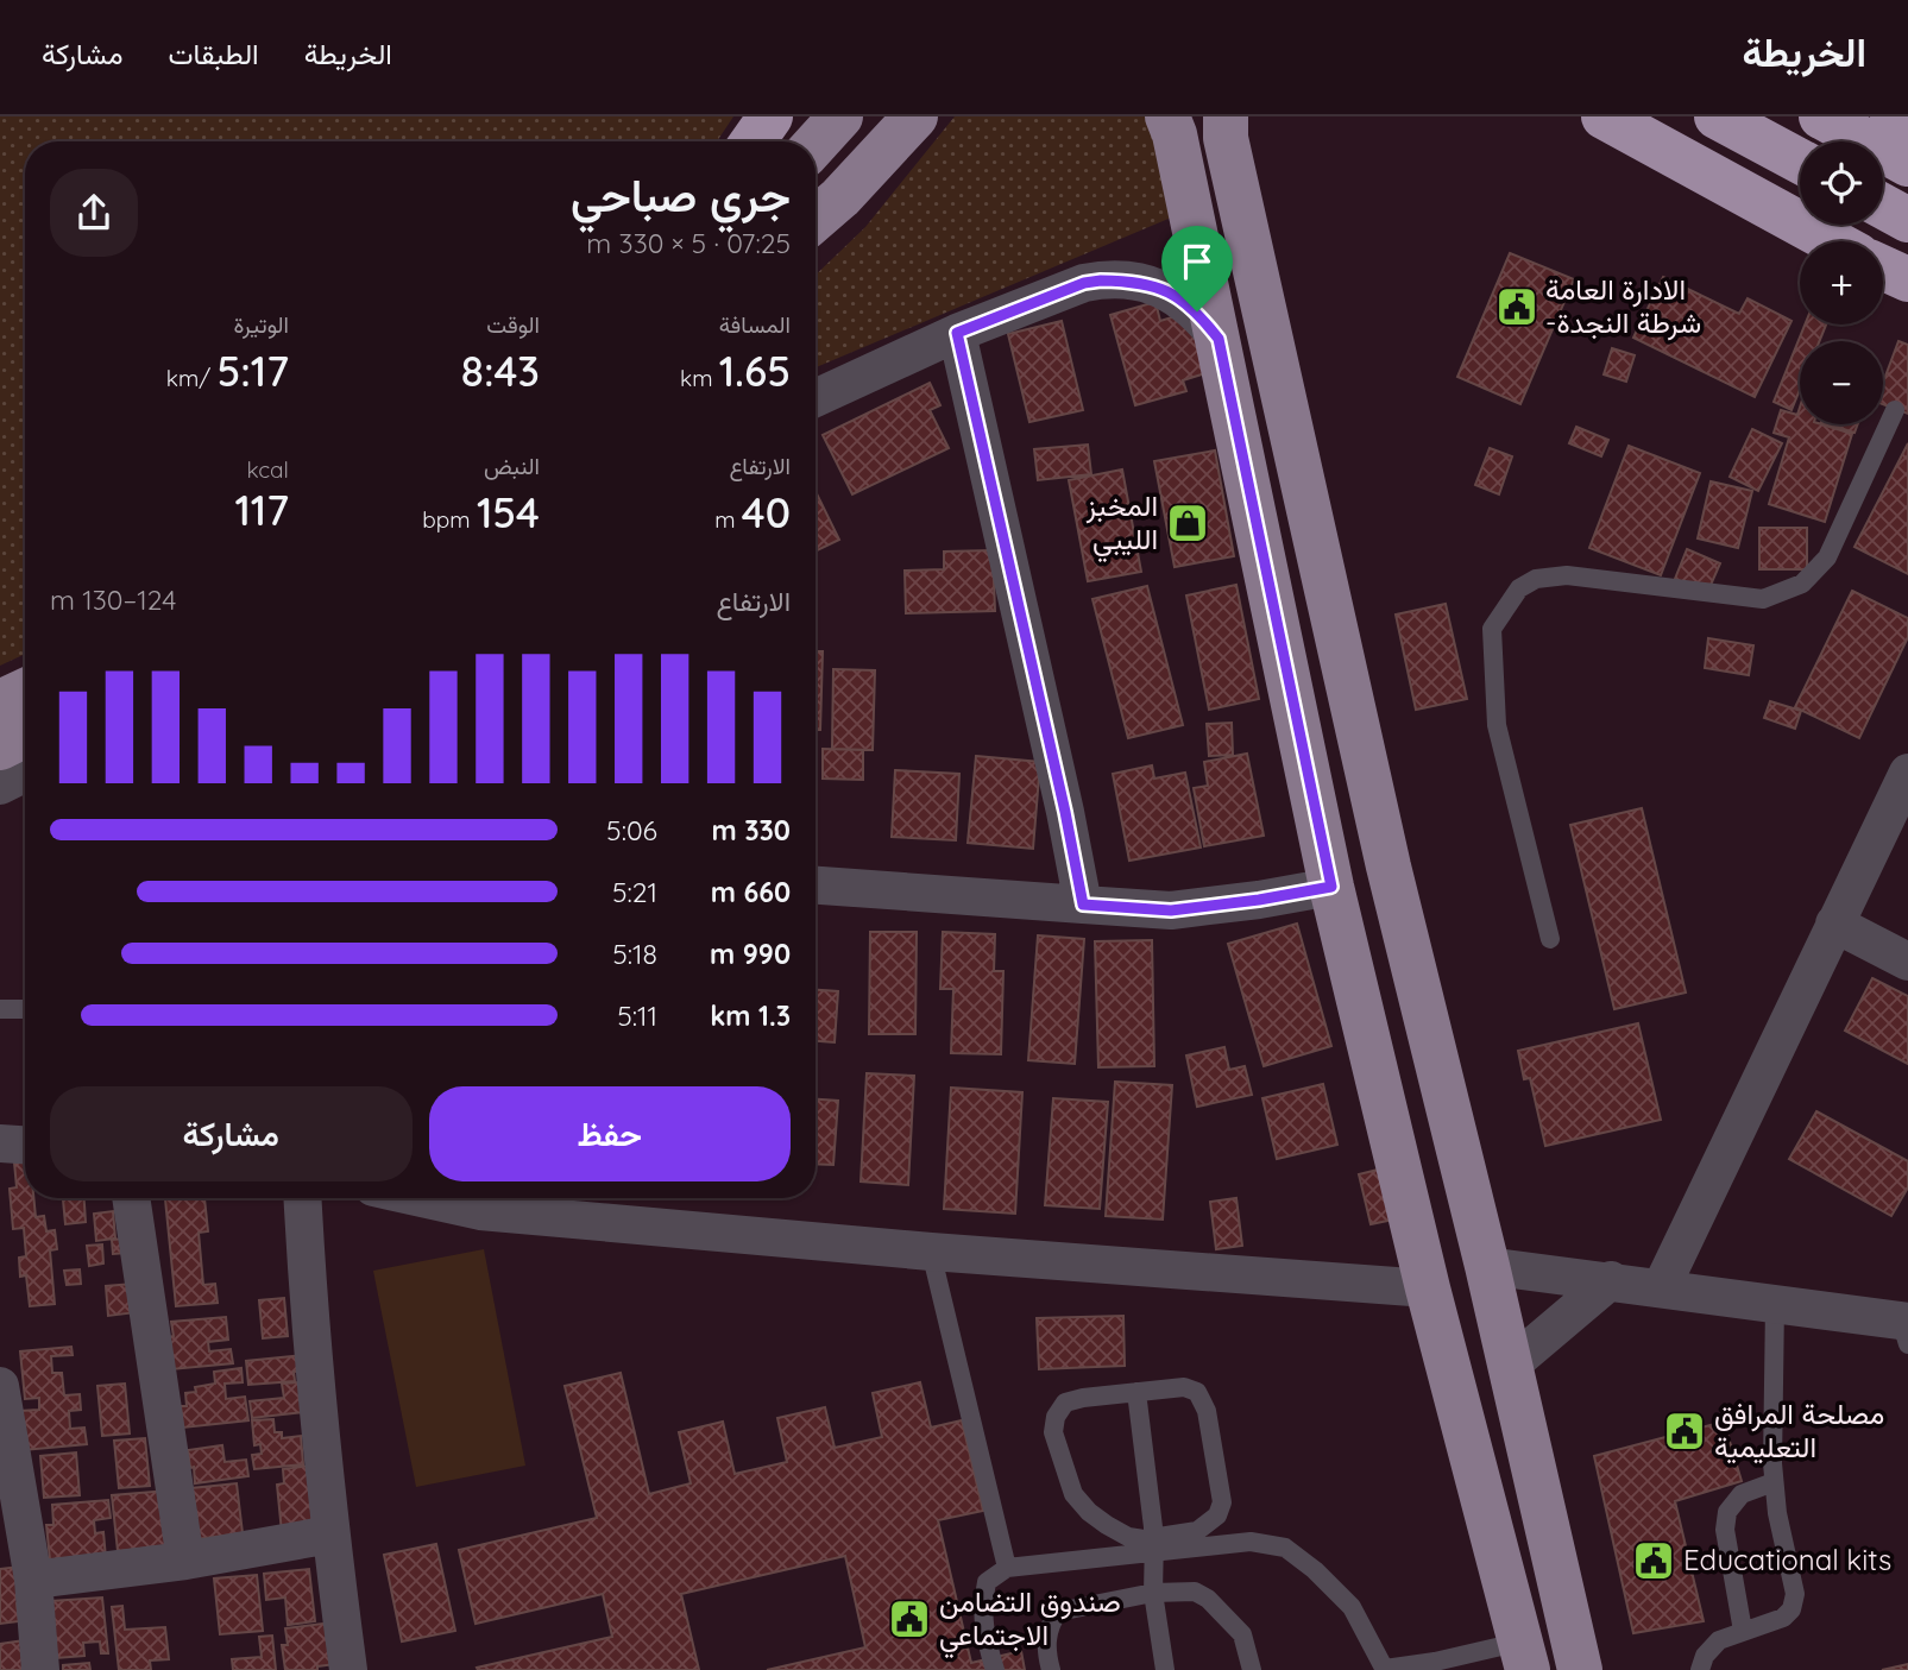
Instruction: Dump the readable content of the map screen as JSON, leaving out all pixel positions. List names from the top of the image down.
{
  "places": {
    "public building": [
      "الادارة العامة -شرطة النجدة",
      "مصلحة المرافق التعليمية",
      "Educational kits",
      "صندوق التضامن الاجتماعي"
    ],
    "shop": ["المخبز الليبي"]
  },
  "page": {
    "header": "الخريطة",
    "nav": ["الخريطة", "الطبقات", "مشاركة"],
    "map_buttons": ["+", "−"],
    "heading": ["جري صباحي", "07:25 · 5 × 330 m"],
    "stats": [
      ["المسافة", "1.65 km"],
      ["الوقت", "8:43"],
      ["الوتيرة", "5:17 /km"],
      ["الارتفاع", "40 m"],
      ["النبض", "154 bpm"],
      ["kcal", "117"]
    ],
    "chart": ["الارتفاع", "124–130 m"],
    "list": [
      {
        "name": "330 m",
        "note": "5:06"
      },
      {
        "name": "660 m",
        "note": "5:21"
      },
      {
        "name": "990 m",
        "note": "5:18"
      },
      {
        "name": "1.3 km",
        "note": "5:11"
      }
    ],
    "buttons": ["حفظ", "مشاركة"]
  }
}
